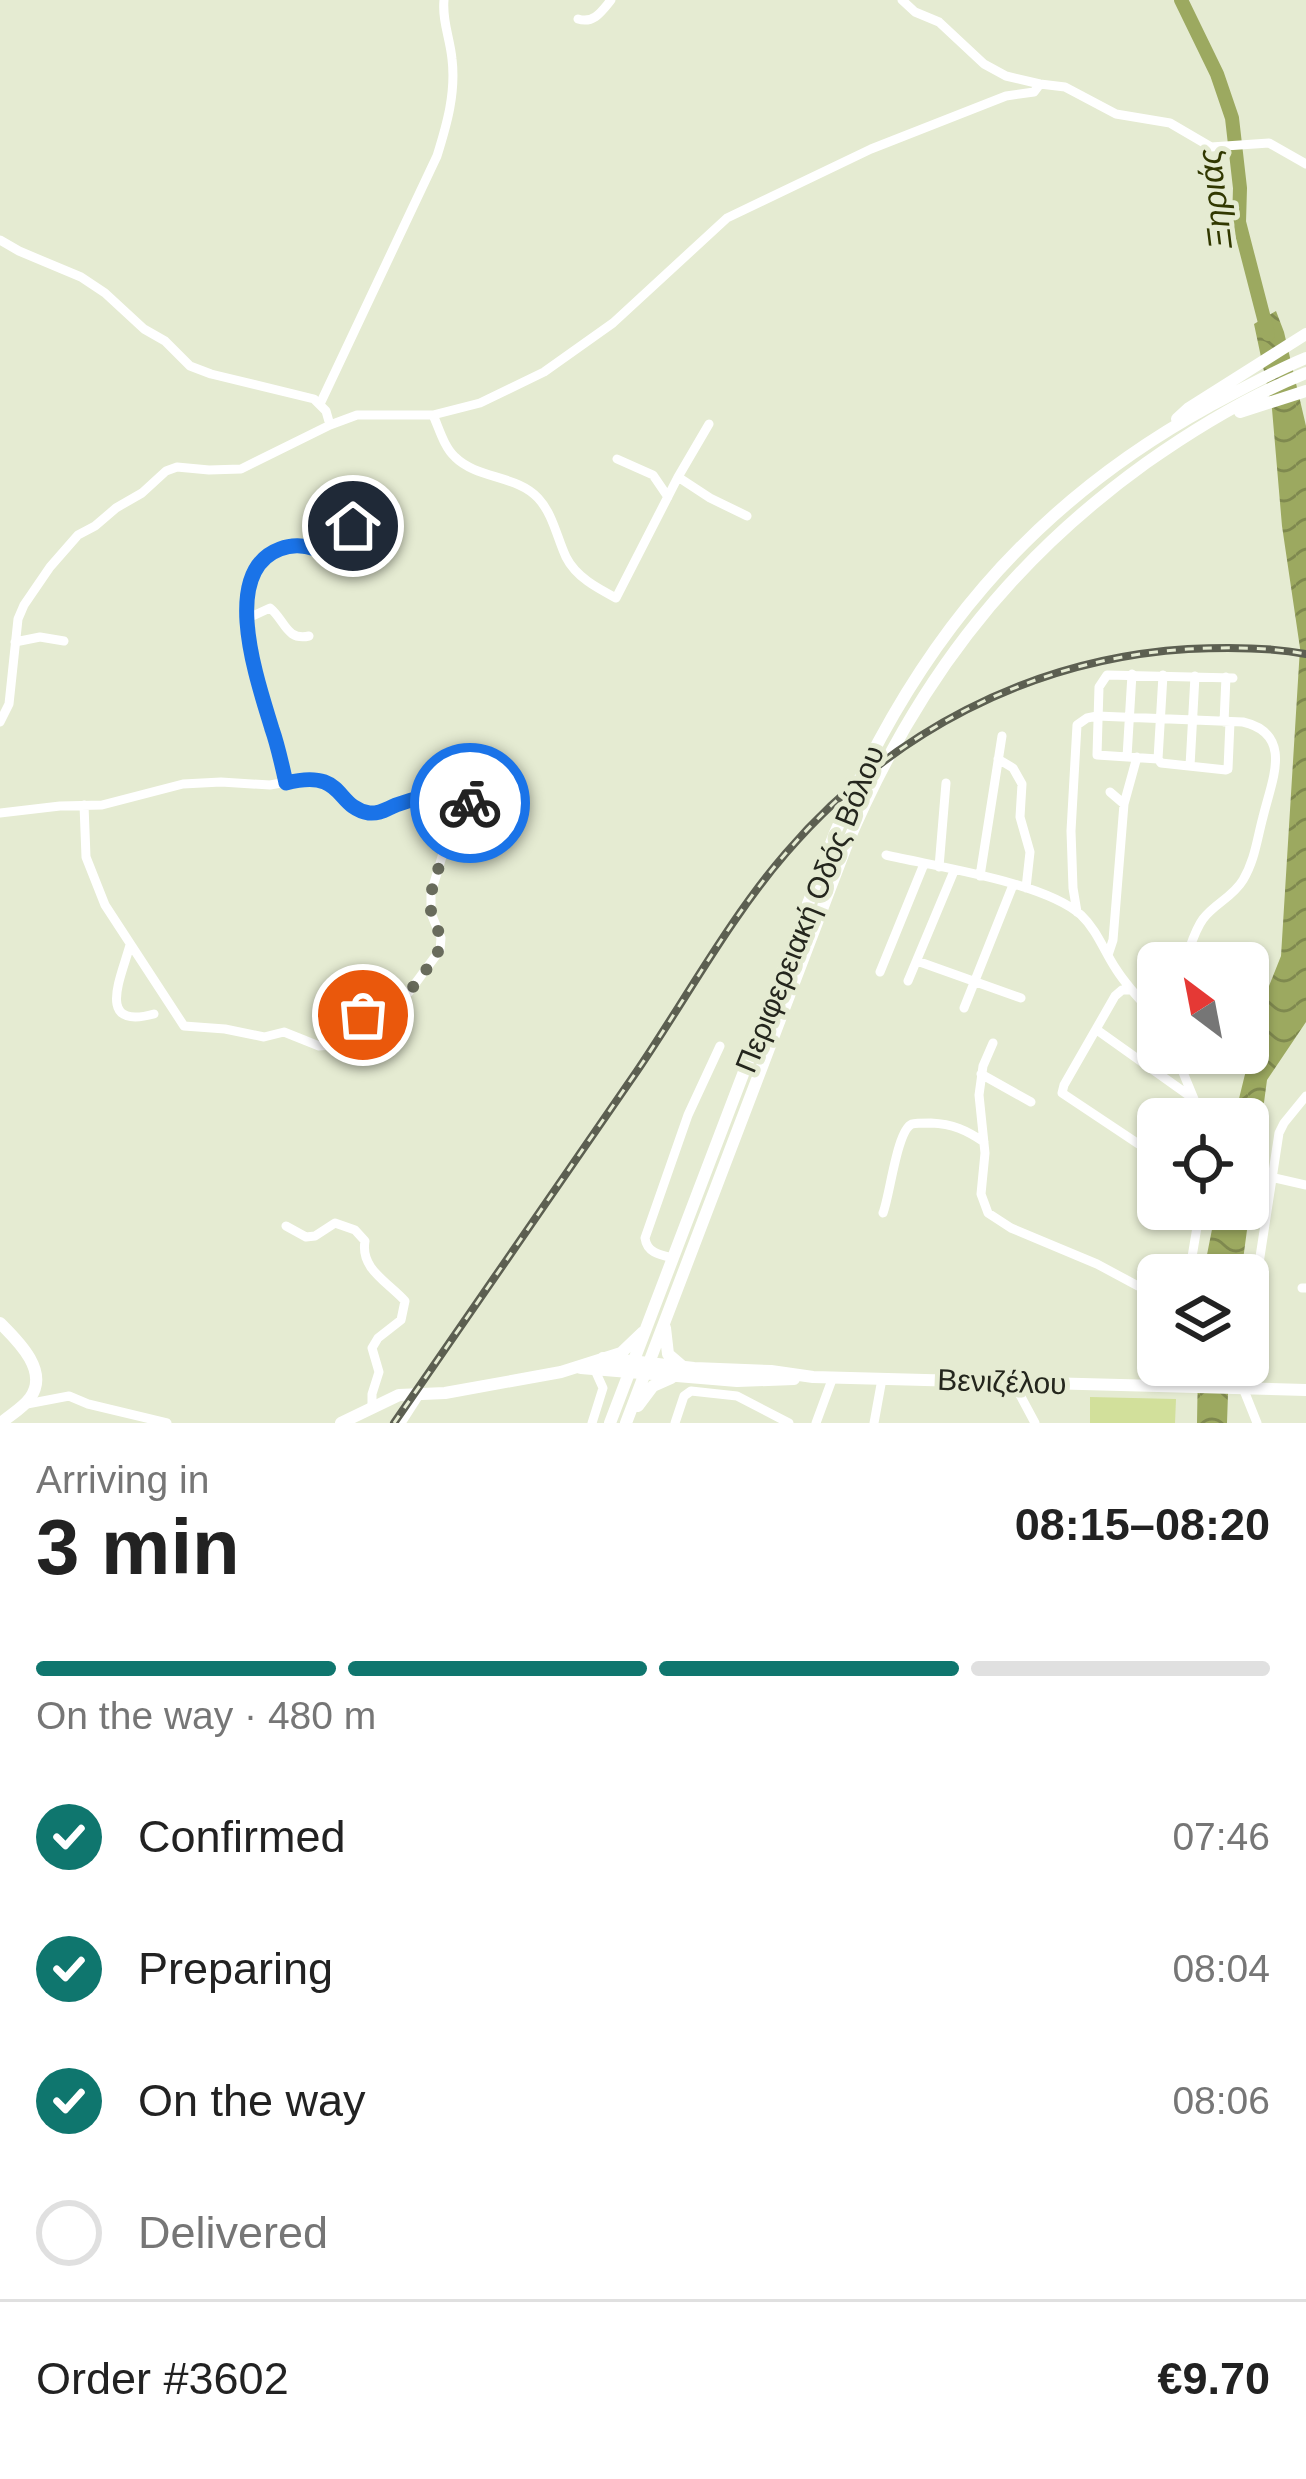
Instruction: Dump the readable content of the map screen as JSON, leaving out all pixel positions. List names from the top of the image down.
{
  "streets": {
    "main road": ["Περιφερειακή Οδός Βόλου", "Βενιζέλου"]
  },
  "crossings": [
    ["Περιφερειακή Οδός Βόλου", "Βενιζέλου"]
  ],
  "water": ["Ξηριάς"],
  "north": "top left",
  "page": {
    "heading": ["3 min", "Arriving in", "08:15–08:20"],
    "panel": ["Order #3602", "€9.70"],
    "bar": "On the way · 480 m",
    "list": [
      ["Confirmed", "07:46"],
      ["Preparing", "08:04"],
      ["On the way", "08:06"],
      "Delivered"
    ]
  }
}
